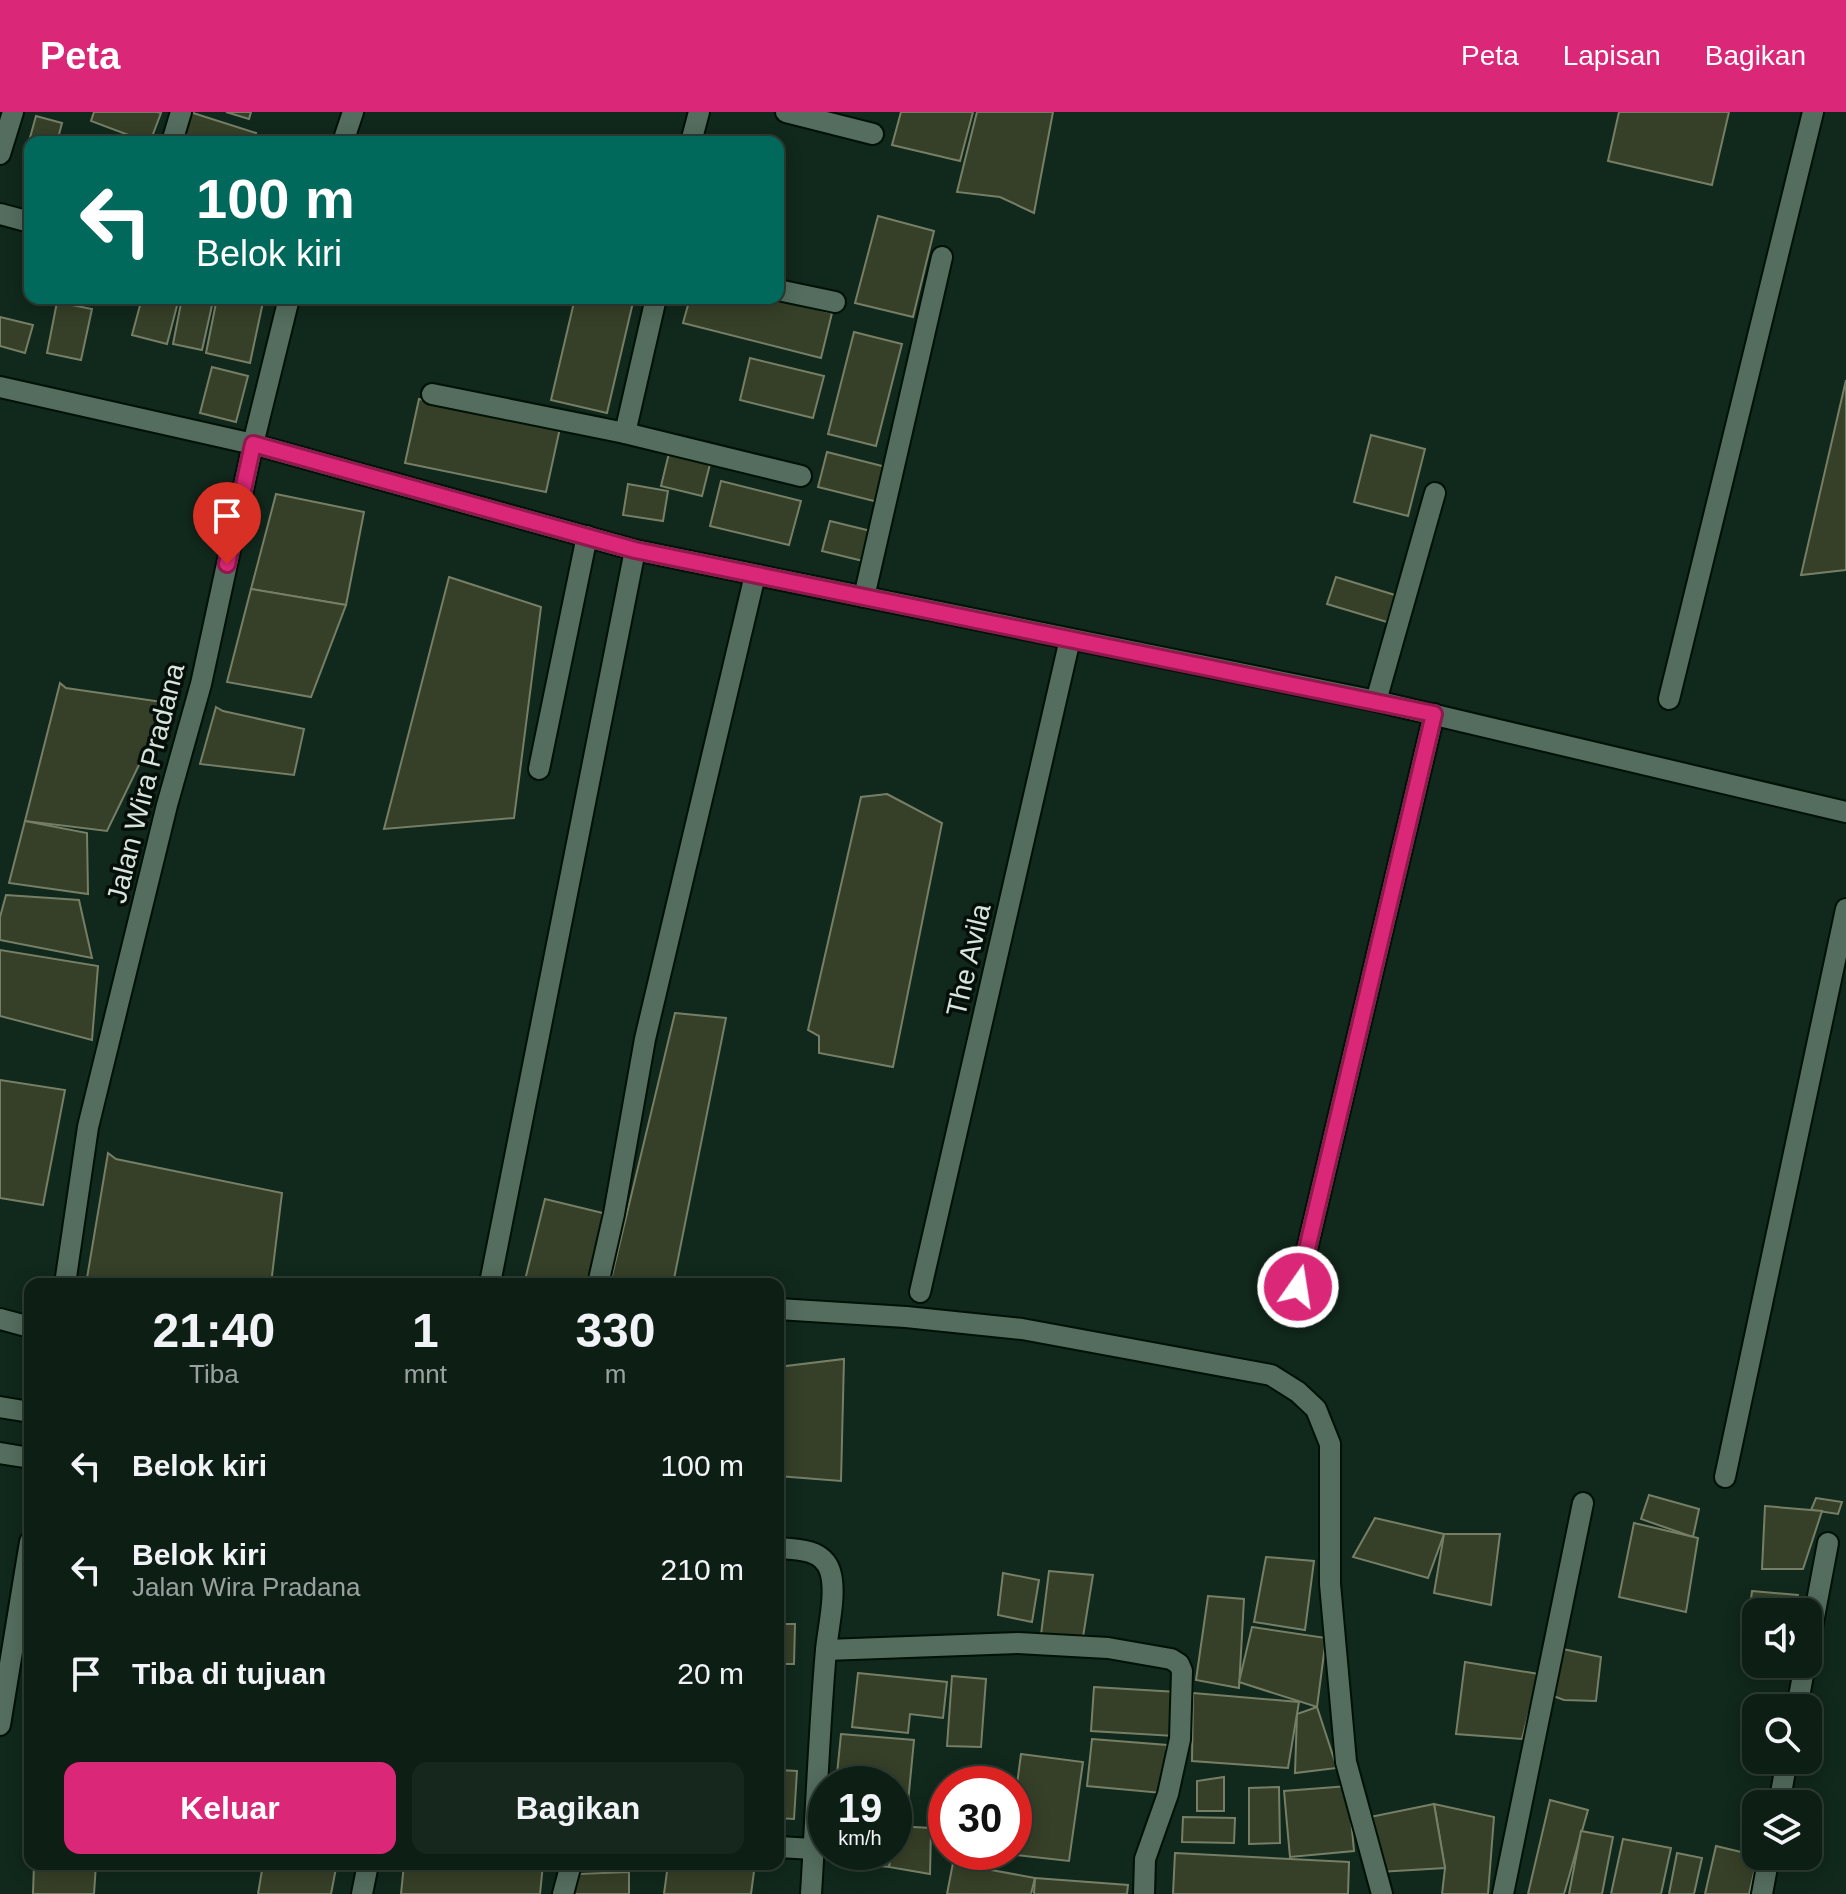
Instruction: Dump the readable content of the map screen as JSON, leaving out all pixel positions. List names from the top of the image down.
{
  "streets": {
    "street": ["Jalan Wira Pradana", "The Avila"]
  },
  "page": {
    "header": "Peta",
    "nav": ["Peta", "Lapisan", "Bagikan"],
    "turn": ["100 m", "Belok kiri"],
    "eta": [
      "21:40",
      "Tiba",
      "1",
      "mnt",
      "330",
      "m"
    ],
    "list": [
      {
        "name": "Belok kiri",
        "value": "100 m"
      },
      {
        "name": "Belok kiri",
        "note": "Jalan Wira Pradana",
        "value": "210 m"
      },
      {
        "name": "Tiba di tujuan",
        "value": "20 m"
      }
    ],
    "buttons": ["Keluar", "Bagikan"],
    "speed": "19 km/h",
    "limit": "30"
  }
}
